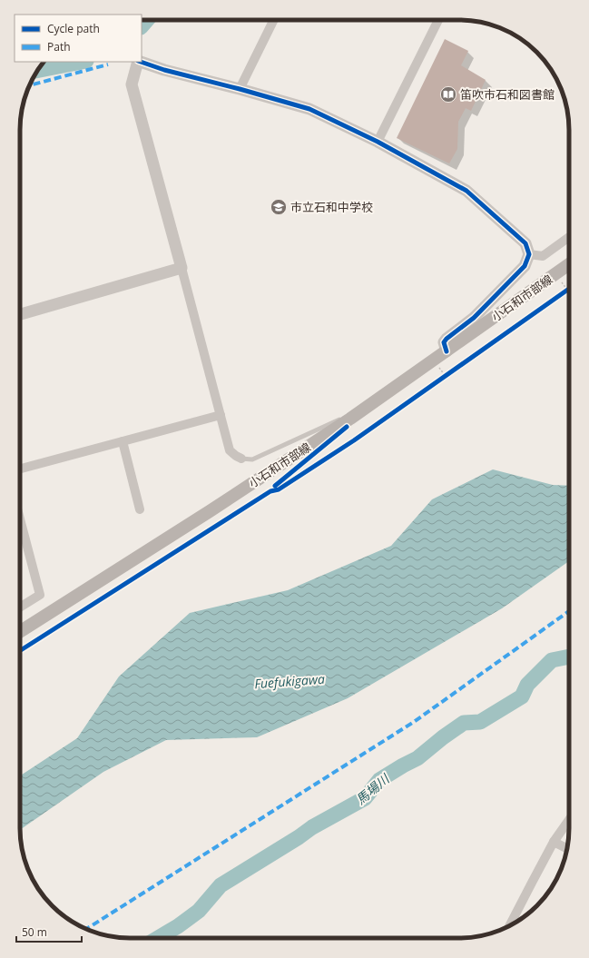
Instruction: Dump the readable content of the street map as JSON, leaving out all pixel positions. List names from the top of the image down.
{
  "streets": {
    "main road": ["小石和市部線"]
  },
  "water": ["Fuefukigawa", "馬場川"],
  "places": {
    "library": ["笛吹市石和図書館"],
    "school or university": ["市立石和中学校"]
  },
  "legend": ["Cycle path", "Path"],
  "scale_bar": "50 m"
}
